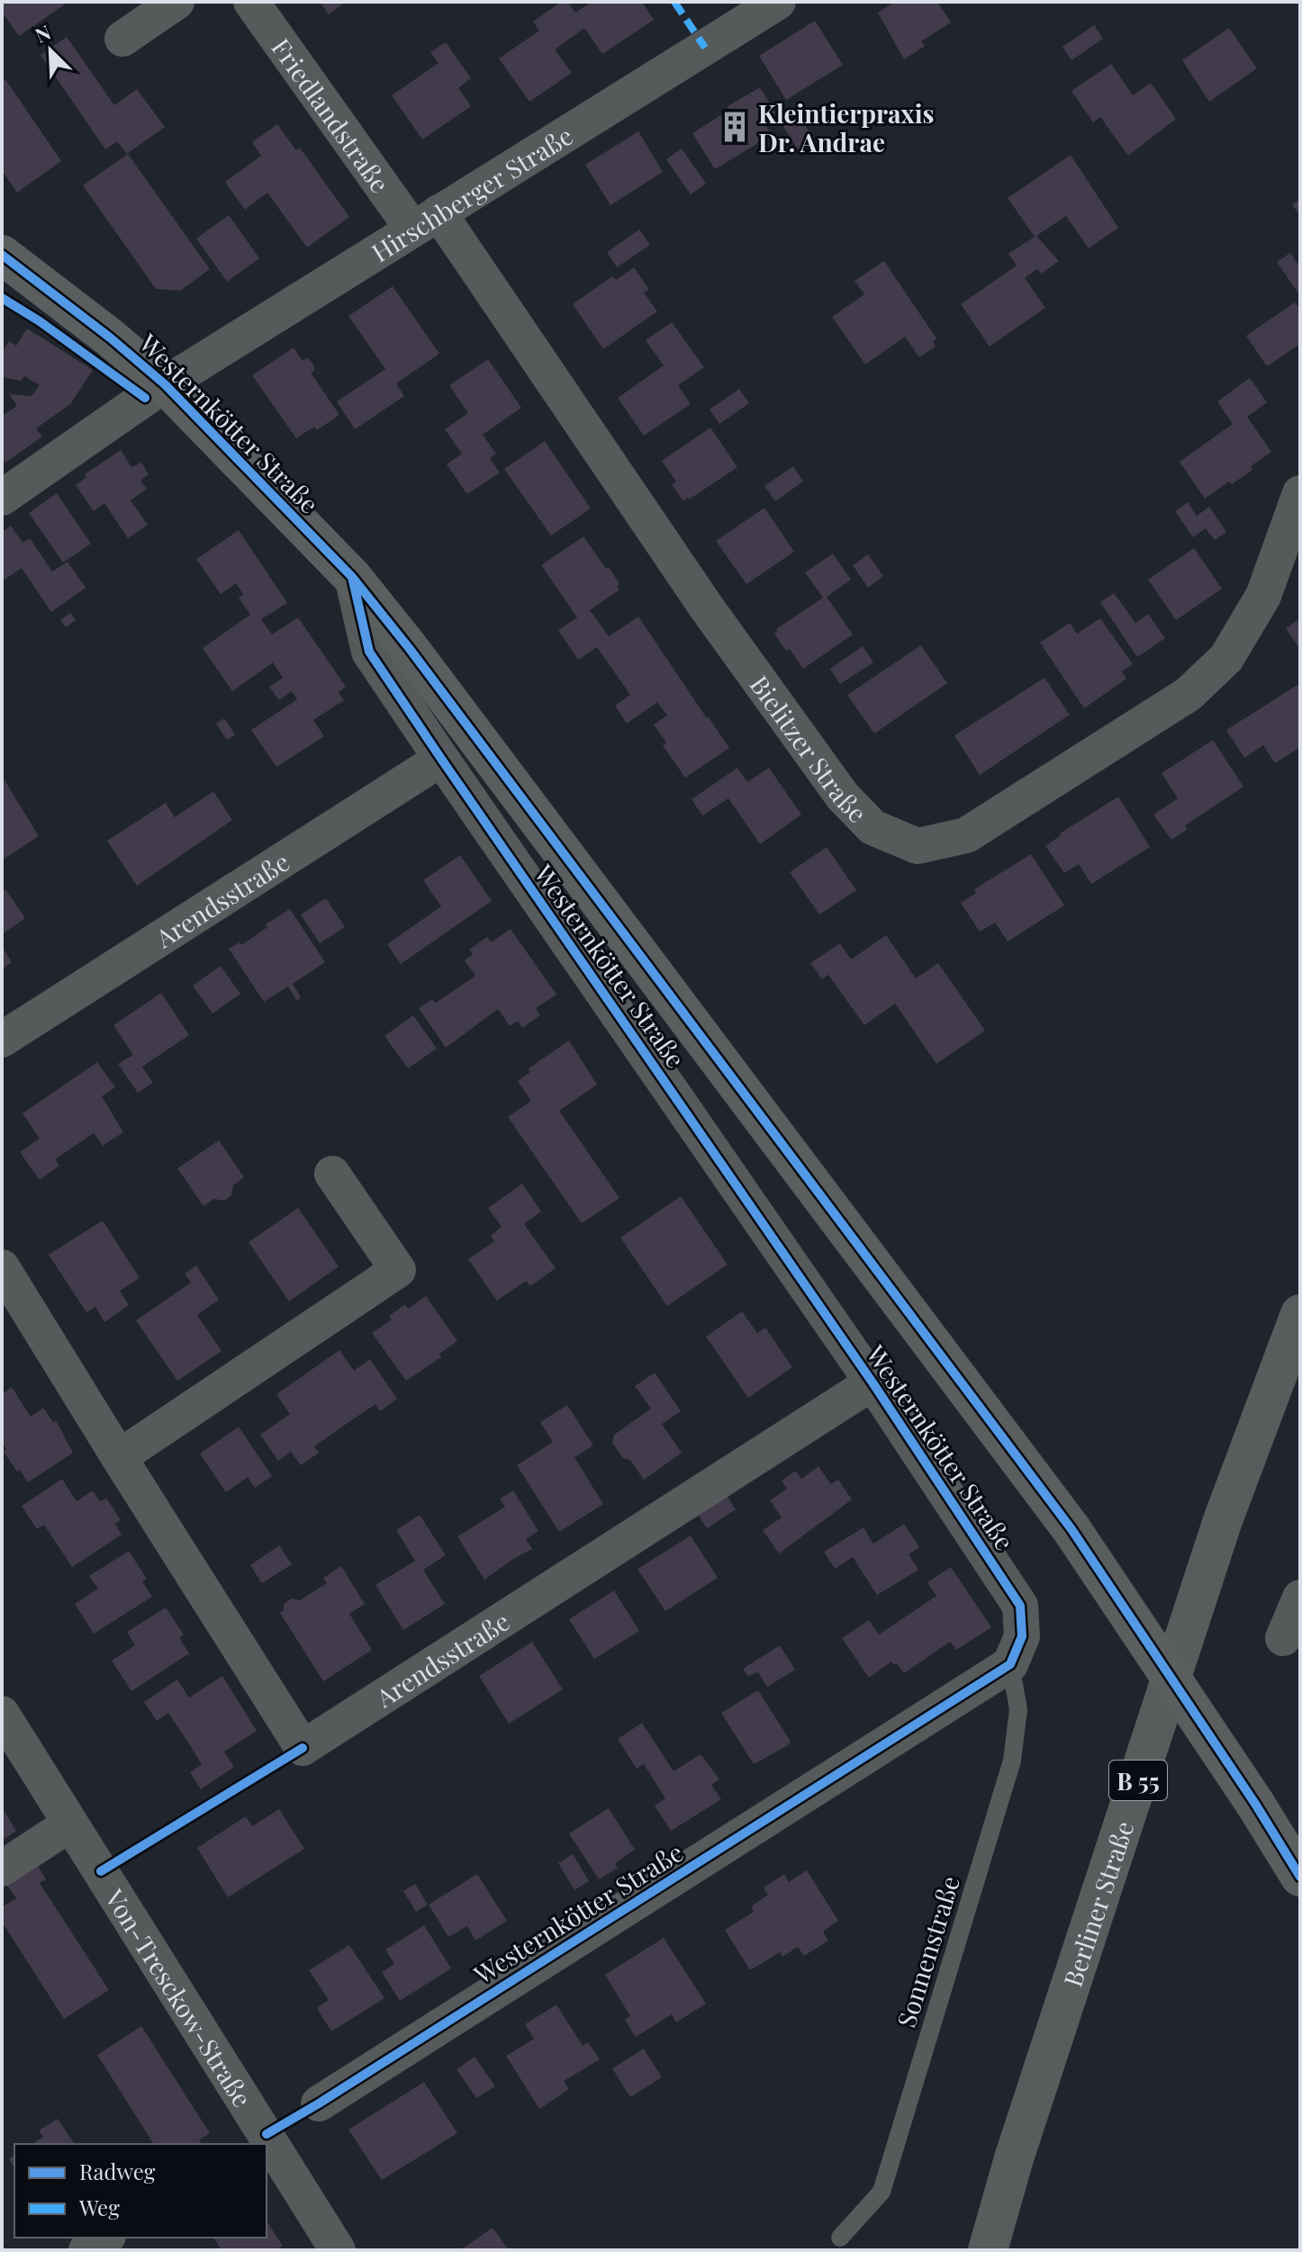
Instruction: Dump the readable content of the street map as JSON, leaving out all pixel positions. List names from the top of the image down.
{
  "streets": {
    "main road": ["B 55", "Berliner Straße"],
    "street": [
      "Friedlandstraße",
      "Hirschberger Straße",
      "Westernkötter Straße",
      "Bielitzer Straße",
      "Arendsstraße",
      "Von-Tresckow-Straße"
    ],
    "lane": ["Sonnenstraße"]
  },
  "crossings": [
    ["Friedlandstraße", "Hirschberger Straße"],
    ["Friedlandstraße", "Bielitzer Straße"],
    ["Hirschberger Straße", "Westernkötter Straße"],
    ["Hirschberger Straße", "Bielitzer Straße"],
    ["Westernkötter Straße", "Arendsstraße"],
    ["Westernkötter Straße", "Sonnenstraße"]
  ],
  "places": {
    "building": ["Kleintierpraxis Dr. Andrae"]
  },
  "legend": ["Radweg", "Weg"],
  "north": "top left"
}
